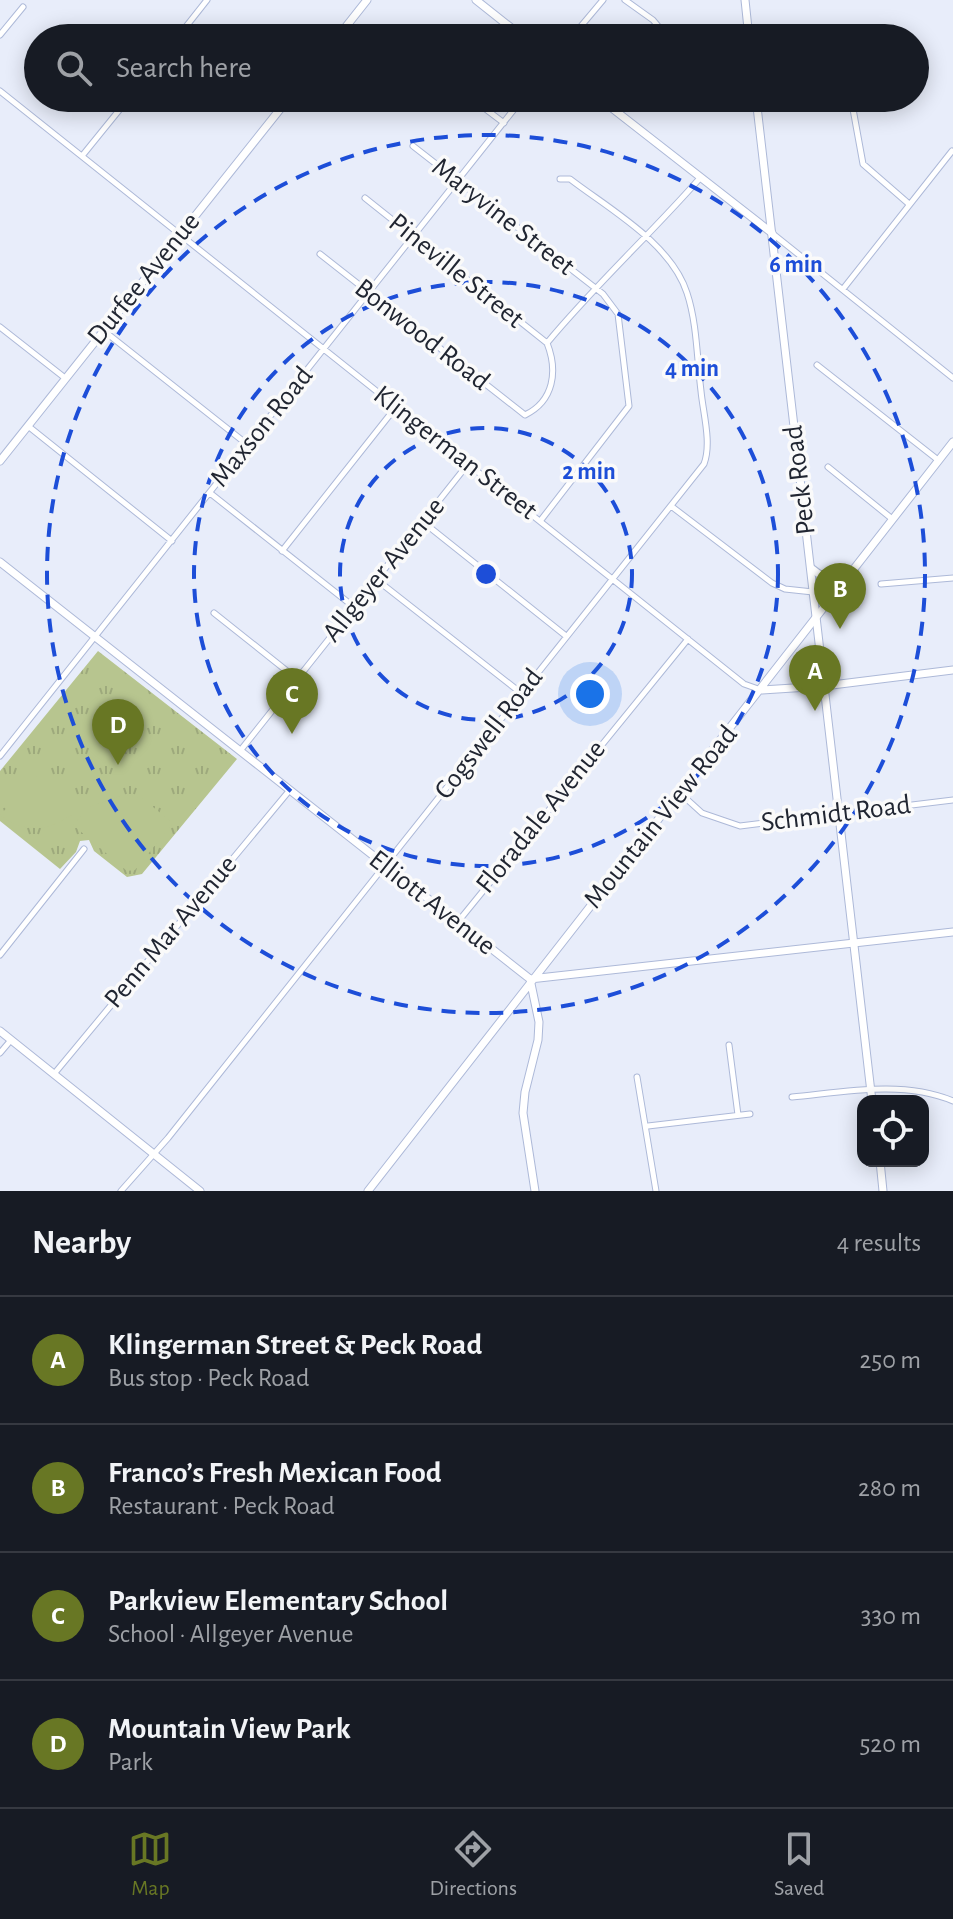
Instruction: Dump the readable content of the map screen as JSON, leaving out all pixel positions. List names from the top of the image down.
{
  "streets": {
    "street": [
      "Maryvine Street",
      "Pineville Street",
      "Durfee Avenue",
      "Bonwood Road",
      "Maxson Road",
      "Klingerman Street",
      "Peck Road",
      "Allgeyer Avenue",
      "Cogswell Road",
      "Schmidt Road",
      "Floradale Avenue",
      "Mountain View Road",
      "Elliott Avenue",
      "Penn Mar Avenue"
    ]
  },
  "crossings": [
    ["Maryvine Street", "Maxson Road"],
    ["Pineville Street", "Bonwood Road"],
    ["Pineville Street", "Maxson Road"],
    ["Durfee Avenue", "Klingerman Street"],
    ["Bonwood Road", "Maxson Road"],
    ["Maxson Road", "Klingerman Street"],
    ["Maxson Road", "Elliott Avenue"],
    ["Klingerman Street", "Allgeyer Avenue"],
    ["Klingerman Street", "Cogswell Road"],
    ["Klingerman Street", "Floradale Avenue"],
    ["Klingerman Street", "Mountain View Road"],
    ["Peck Road", "Schmidt Road"],
    ["Peck Road", "Mountain View Road"],
    ["Allgeyer Avenue", "Elliott Avenue"],
    ["Cogswell Road", "Elliott Avenue"],
    ["Schmidt Road", "Mountain View Road"],
    ["Floradale Avenue", "Elliott Avenue"],
    ["Mountain View Road", "Elliott Avenue"],
    ["Elliott Avenue", "Penn Mar Avenue"]
  ],
  "page": {
    "search": "Search here",
    "pins": [
      "B",
      "A",
      "C",
      "D"
    ],
    "heading": ["Nearby", "4 results"],
    "list": [
      {
        "mark": "A",
        "name": "Klingerman Street & Peck Road",
        "note": "Bus stop · Peck Road",
        "value": "250 m"
      },
      {
        "mark": "B",
        "name": "Franco’s Fresh Mexican Food",
        "note": "Restaurant · Peck Road",
        "value": "280 m"
      },
      {
        "mark": "C",
        "name": "Parkview Elementary School",
        "note": "School · Allgeyer Avenue",
        "value": "330 m"
      },
      {
        "mark": "D",
        "name": "Mountain View Park",
        "note": "Park",
        "value": "520 m"
      }
    ],
    "nav": ["Map", "Directions", "Saved"]
  },
  "rings": ["6 min", "4 min", "2 min"]
}
